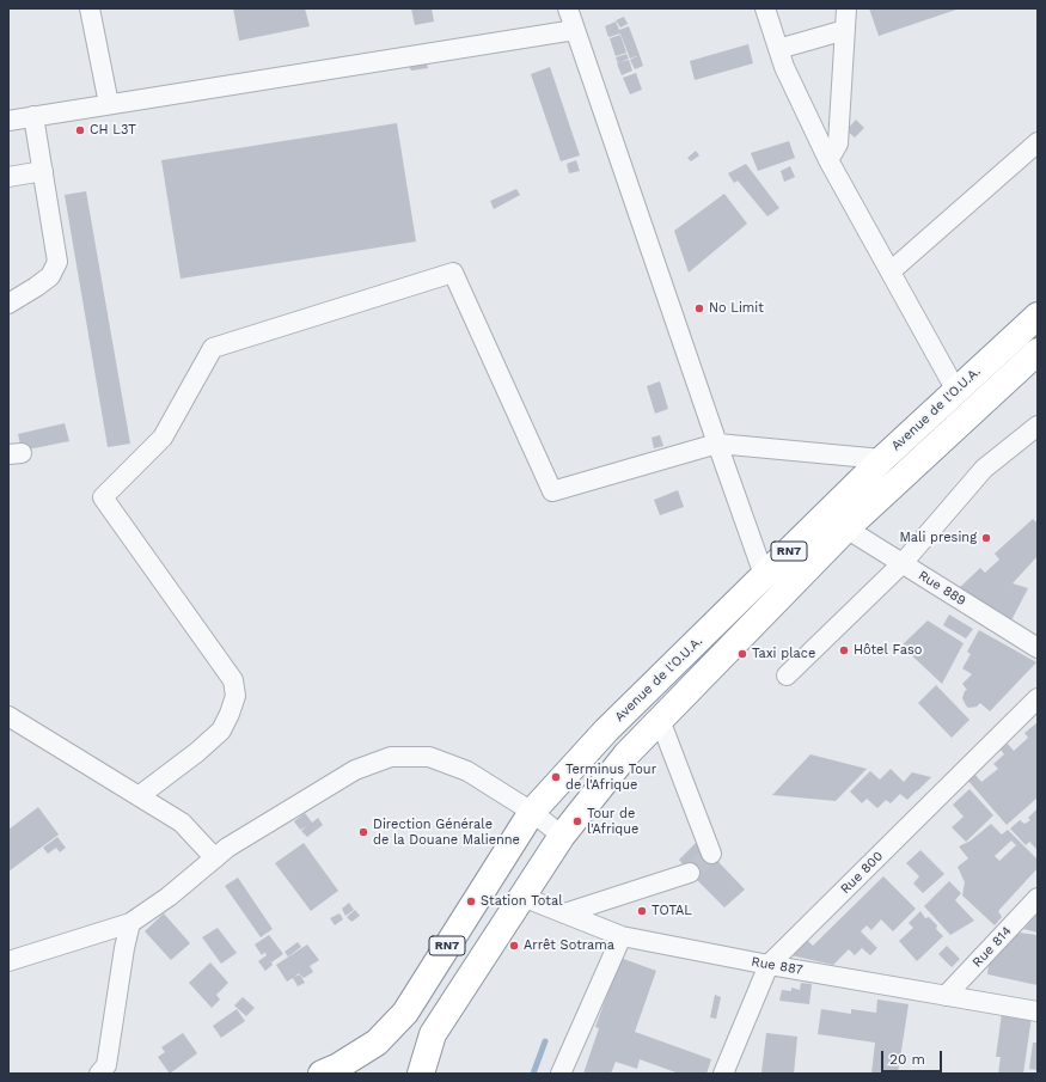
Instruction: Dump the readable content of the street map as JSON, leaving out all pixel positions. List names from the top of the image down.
{
  "streets": {
    "highway": ["Avenue de l'O.U.A.", "RN7"],
    "street": [
      "Rue 889",
      "Rue 800",
      "Rue 814",
      "Rue 887"
    ]
  },
  "crossings": [
    ["Avenue de l'O.U.A.", "Rue 889"],
    ["Avenue de l'O.U.A.", "Rue 887"],
    ["Rue 800", "Rue 887"],
    ["Rue 814", "Rue 887"]
  ],
  "places": [
    "CH L3T",
    "No Limit",
    "Mali presing",
    "Hôtel Faso",
    "Taxi place",
    "Terminus Tour de l'Afrique",
    "Tour de l'Afrique",
    "Direction Générale de la Douane Malienne",
    "Station Total",
    "TOTAL",
    "Arrêt Sotrama"
  ],
  "scale_bar": "20 m"
}
